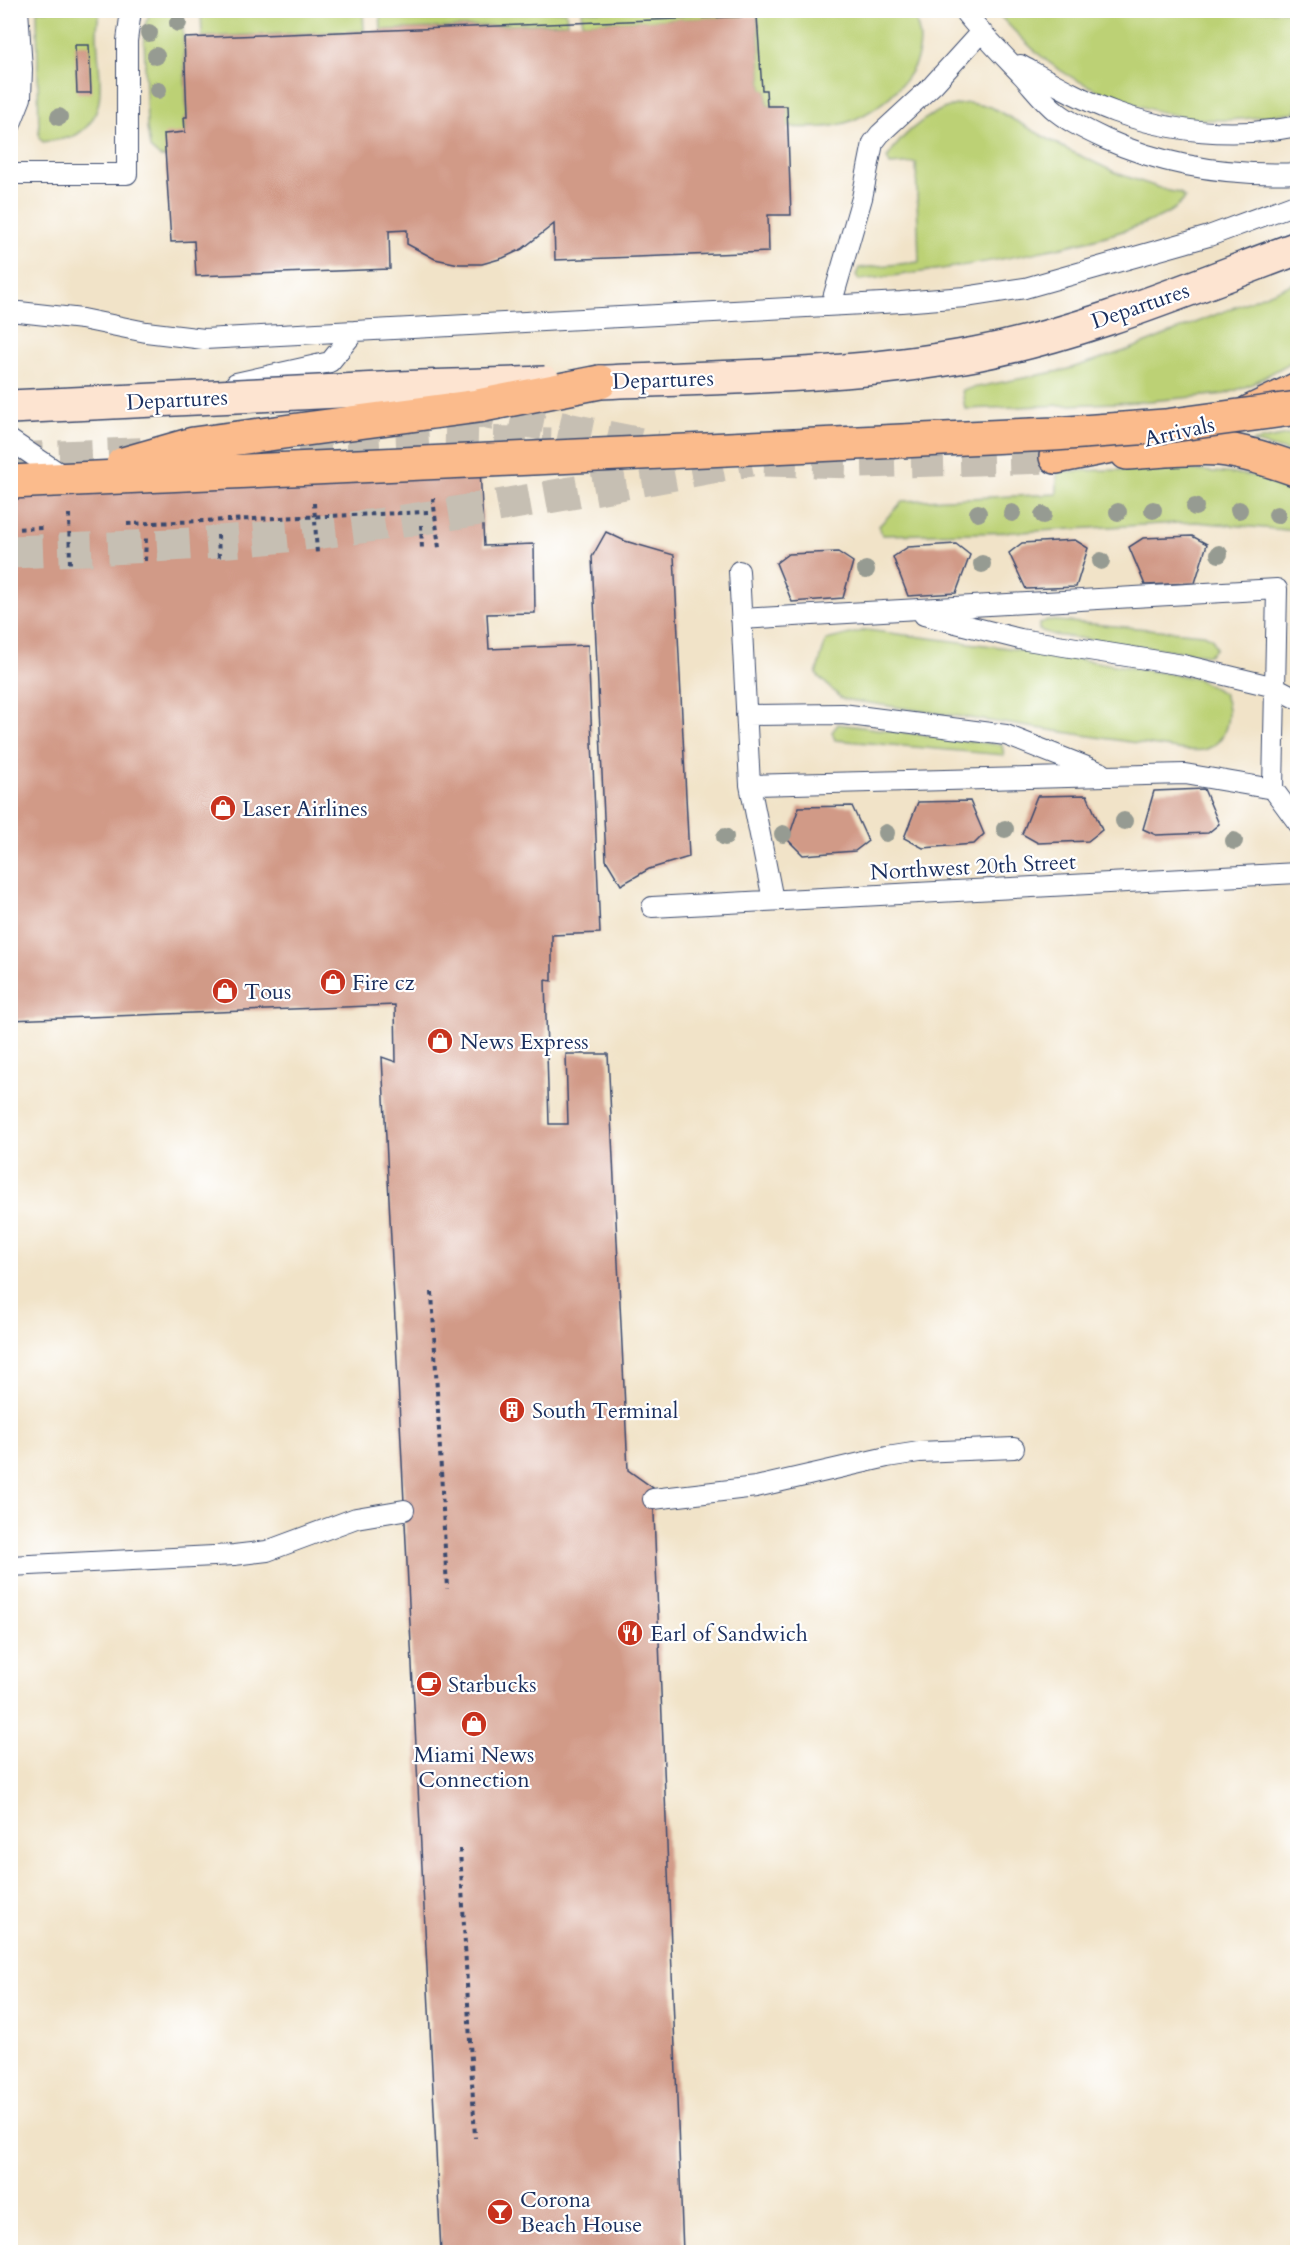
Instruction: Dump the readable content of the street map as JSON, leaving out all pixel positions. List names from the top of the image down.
{
  "streets": {
    "main road": ["Departures", "Arrivals"],
    "lane": ["Northwest 20th Street"]
  },
  "places": {
    "shop": [
      "Laser Airlines",
      "Fire cz",
      "Tous",
      "News Express",
      "Miami News Connection"
    ],
    "building": ["South Terminal"],
    "restaurant": ["Earl of Sandwich"],
    "cafe": ["Starbucks"],
    "bar": ["Corona Beach House"]
  }
}
